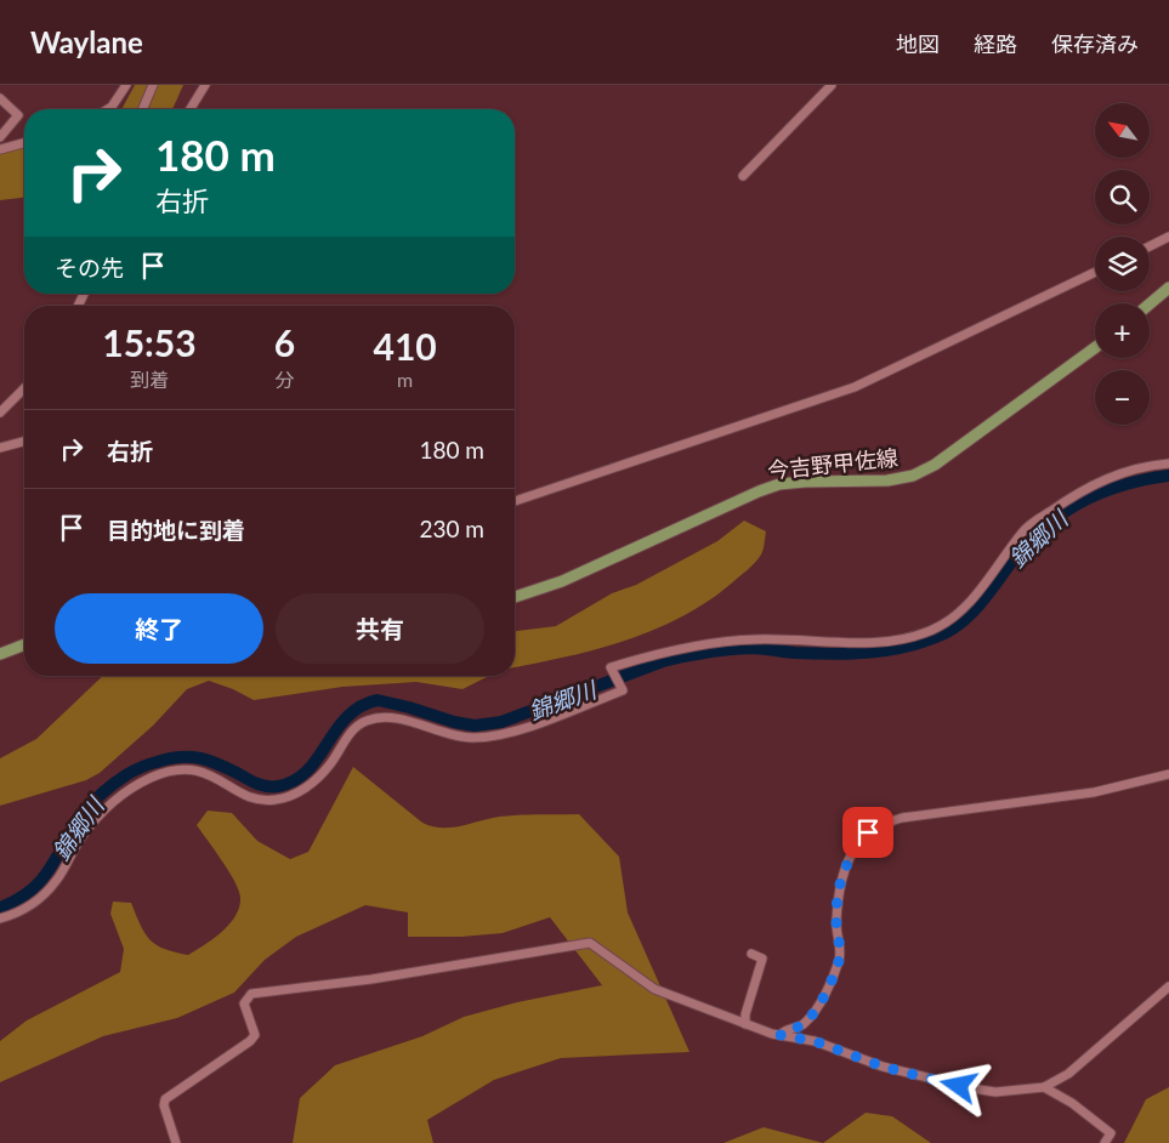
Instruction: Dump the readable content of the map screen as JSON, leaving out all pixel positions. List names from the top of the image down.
{
  "streets": {
    "main road": ["今吉野甲佐線"]
  },
  "water": ["錦郷川"],
  "north": "top left",
  "page": {
    "header": "Waylane",
    "nav": ["地図", "経路", "保存済み"],
    "map_buttons": ["+", "−"],
    "turn": ["180 m", "右折"],
    "then": "その先",
    "eta": [
      "15:53",
      "到着",
      "6",
      "分",
      "410",
      "m"
    ],
    "list": [
      {
        "name": "右折",
        "value": "180 m"
      },
      {
        "name": "目的地に到着",
        "value": "230 m"
      }
    ],
    "buttons": ["終了", "共有"]
  }
}
